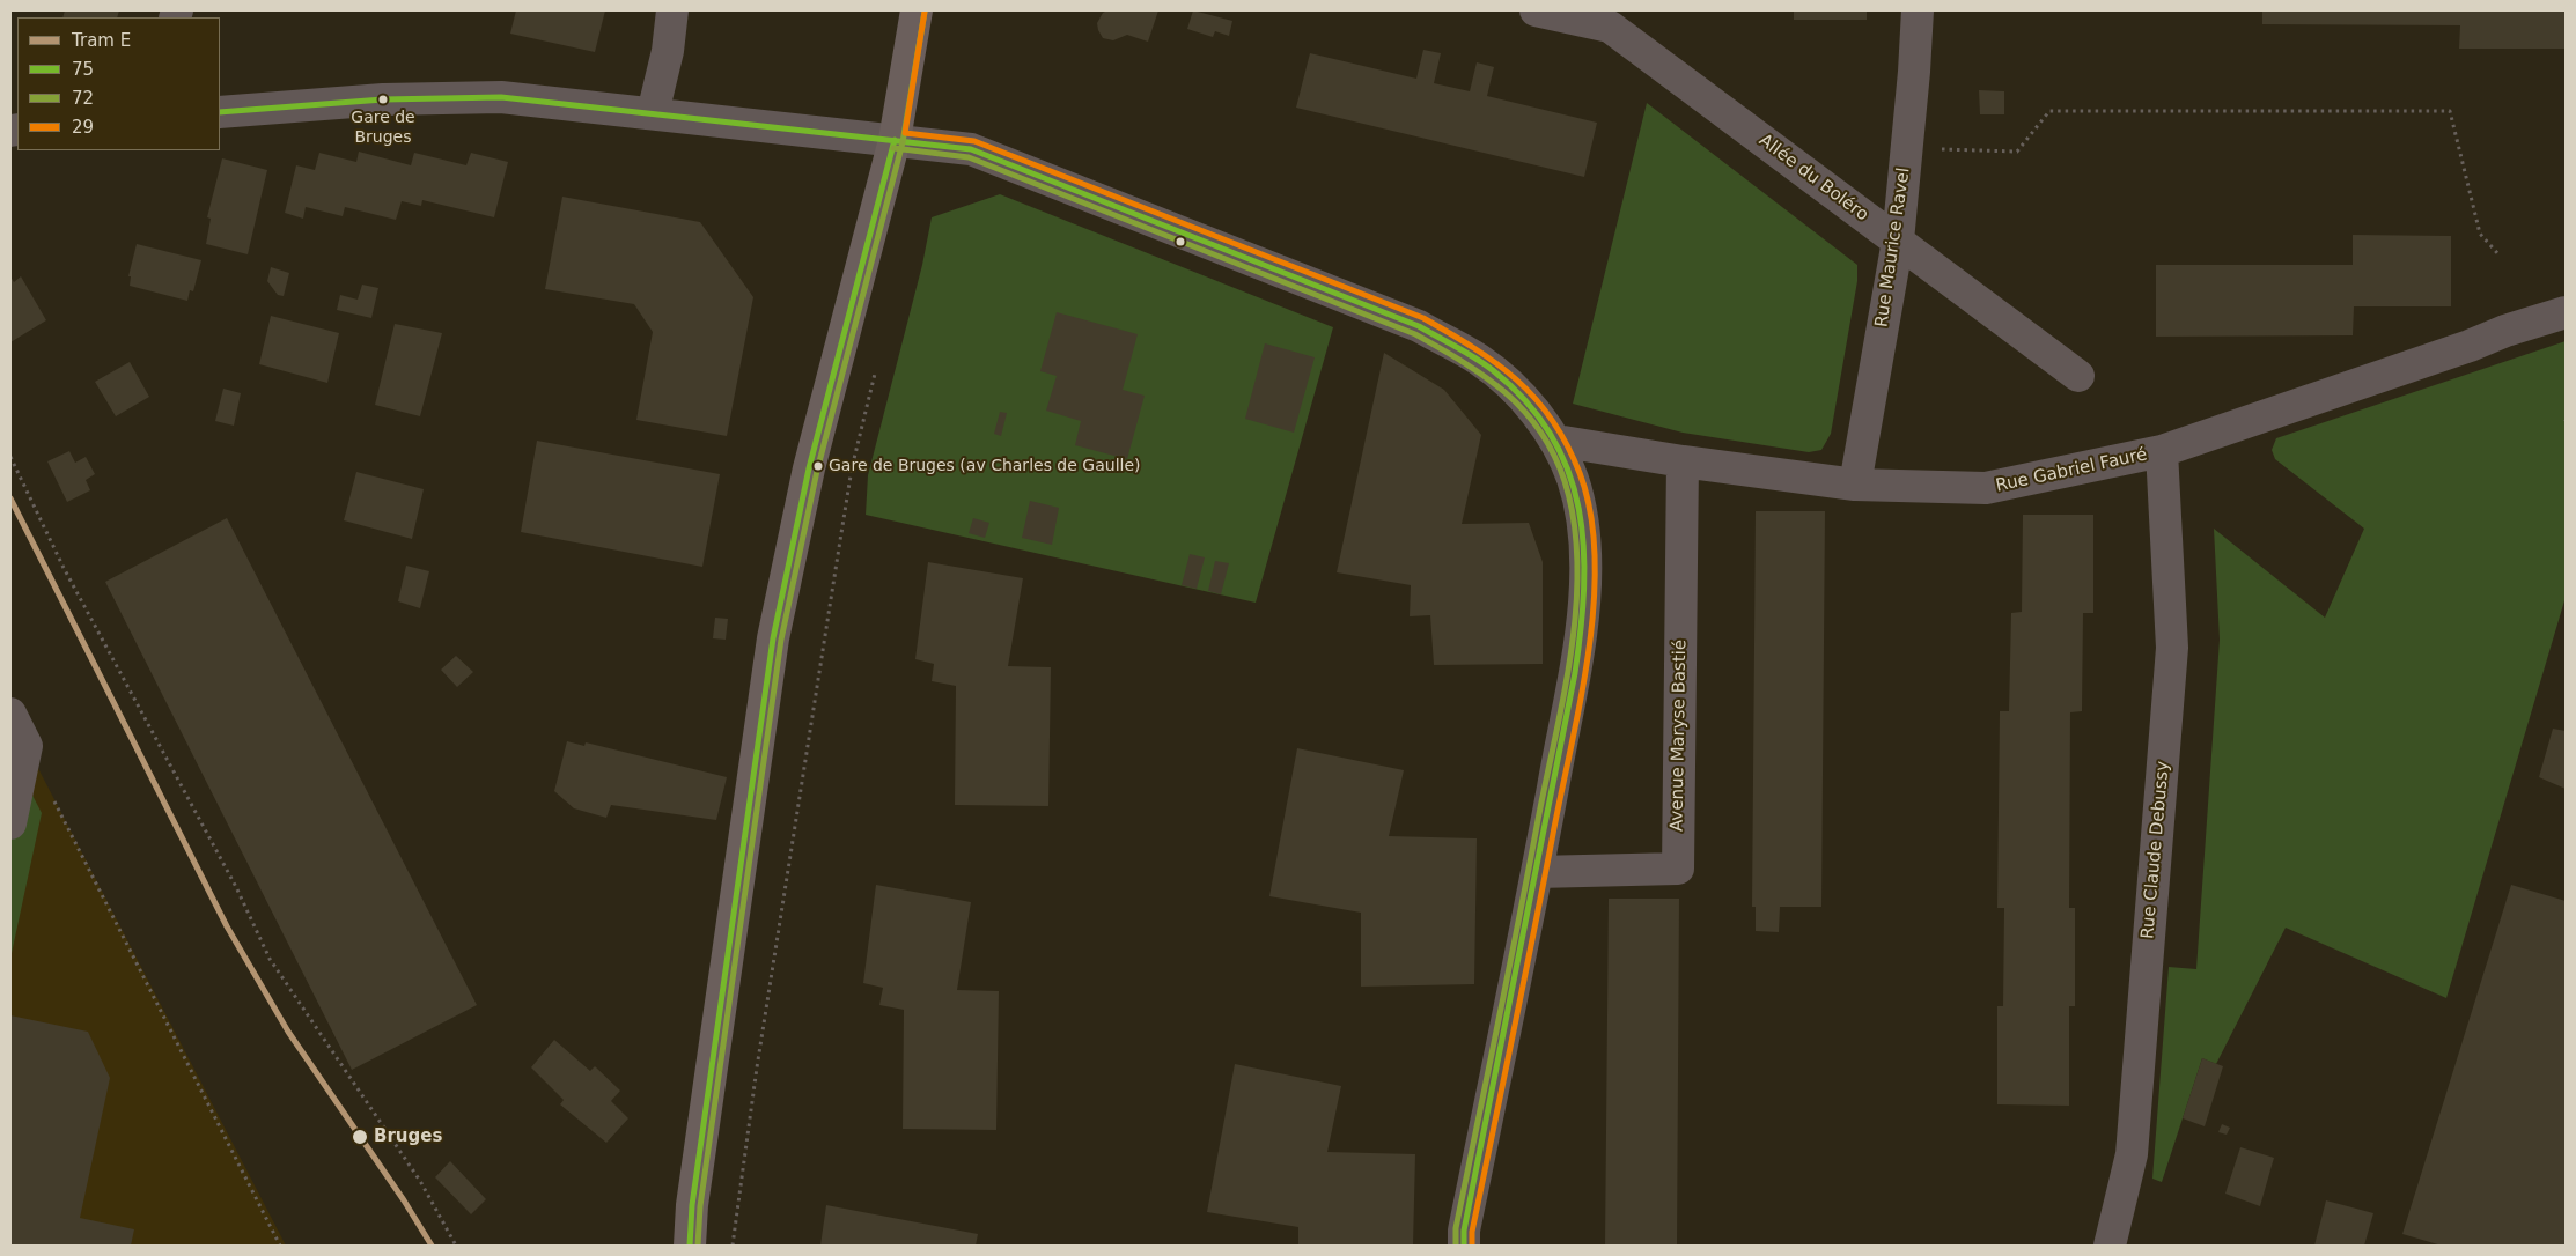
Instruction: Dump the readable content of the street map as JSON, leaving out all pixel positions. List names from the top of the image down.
{
  "streets": {
    "street": [
      "Allée du Boléro",
      "Rue Maurice Ravel",
      "Rue Gabriel Fauré",
      "Avenue Maryse Bastié",
      "Rue Claude Debussy"
    ]
  },
  "crossings": [
    ["Allée du Boléro", "Rue Maurice Ravel"],
    ["Rue Maurice Ravel", "Rue Gabriel Fauré"],
    ["Rue Gabriel Fauré", "Avenue Maryse Bastié"],
    ["Rue Gabriel Fauré", "Rue Claude Debussy"]
  ],
  "places": ["Gare de Bruges", "Gare de Bruges (av Charles de Gaulle)", "Bruges"],
  "lines": [
    "transit line 72",
    "transit line 29",
    "transit line 75",
    "tram line E"
  ],
  "legend": [
    "Tram E",
    "75",
    "72",
    "29"
  ]
}
